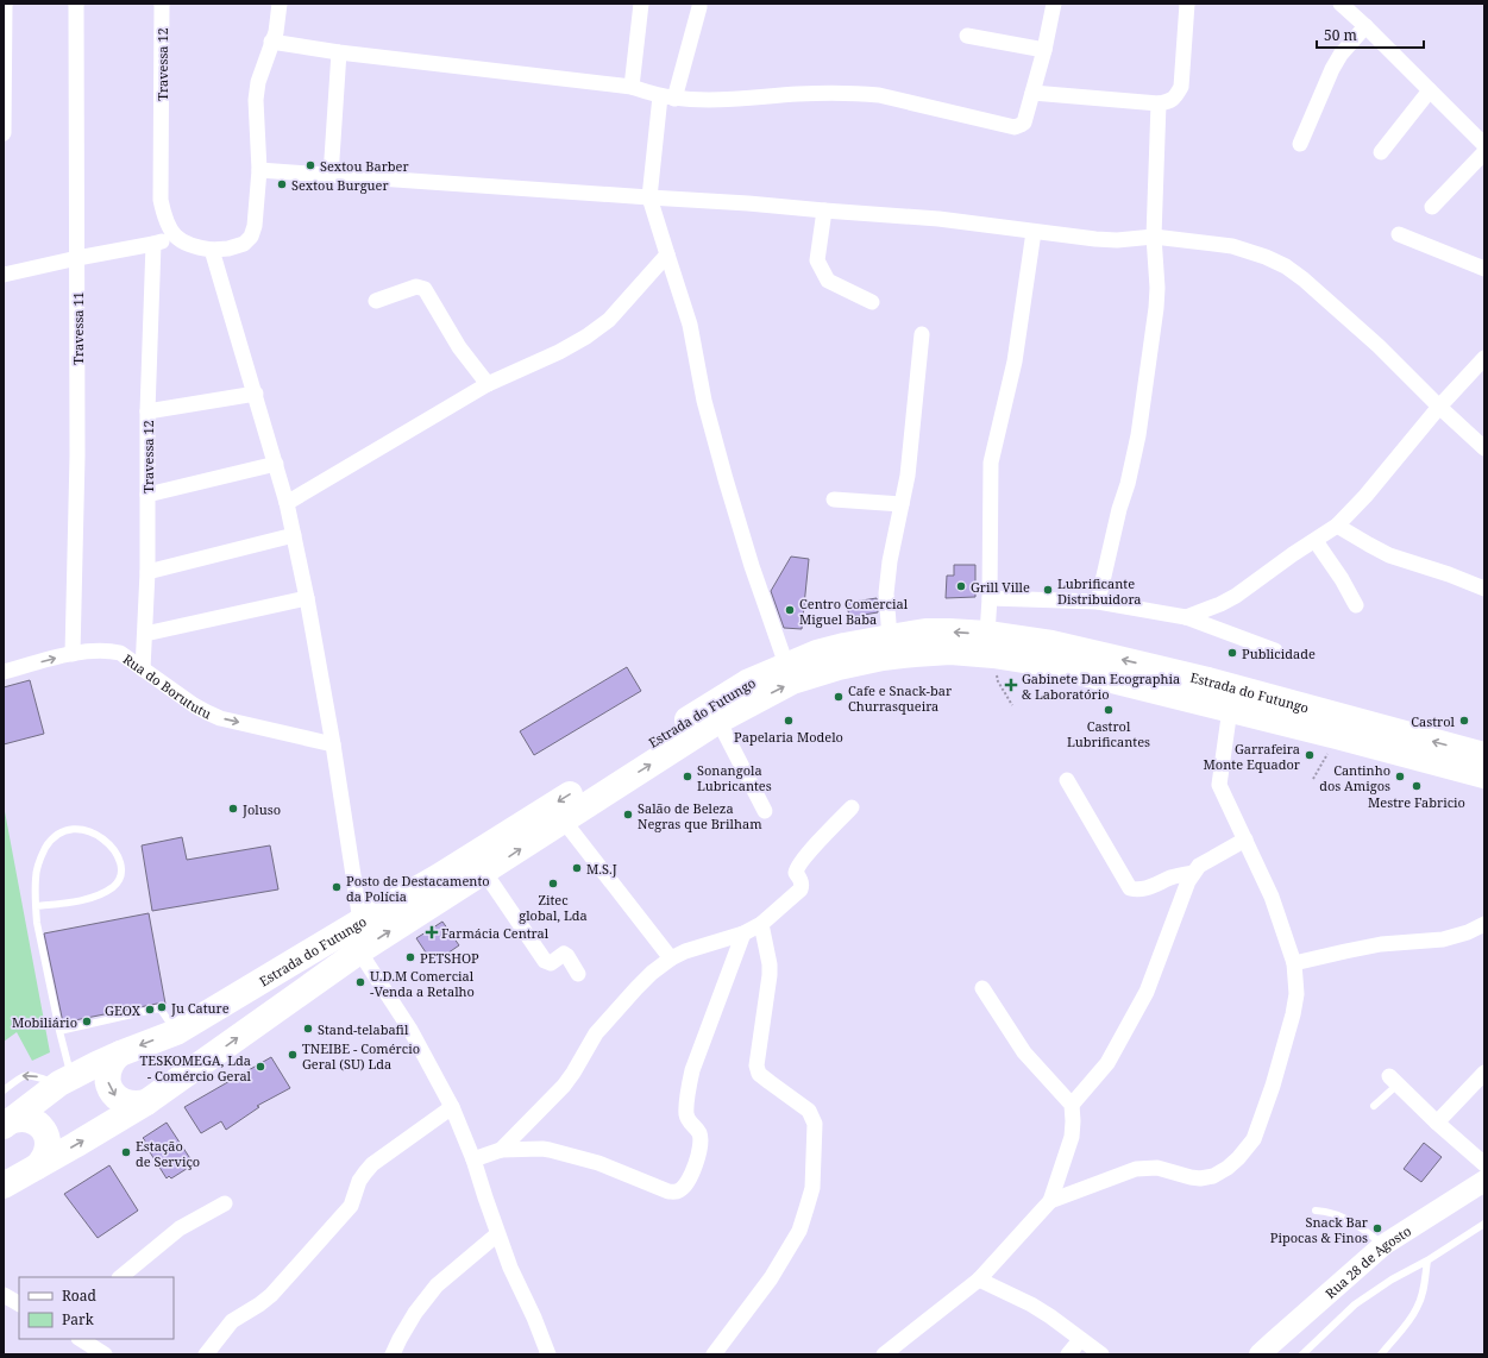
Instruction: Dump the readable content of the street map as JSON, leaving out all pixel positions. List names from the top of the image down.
{
  "streets": {
    "highway": ["Estrada do Futungo"],
    "main road": ["Rua 28 de Agosto"],
    "street": ["Travessa 12", "Travessa 11", "Rua do Borututu"]
  },
  "crossings": [
    ["Travessa 12", "Rua do Borututu"],
    ["Travessa 11", "Rua do Borututu"]
  ],
  "places": {
    "other": [
      "Sextou Barber",
      "Sextou Burguer",
      "Grill Ville",
      "Lubrificante Distribuidora",
      "Centro Comercial Miguel Baba",
      "Publicidade",
      "Cafe e Snack-bar Churrasqueira",
      "Castrol Lubrificantes",
      "Papelaria Modelo",
      "Castrol",
      "Garrafeira Monte Equador",
      "Sonangola Lubricantes",
      "Cantinho dos Amigos",
      "Mestre Fabricio",
      "Joluso",
      "Salão de Beleza Negras que Brilham",
      "M.S.J",
      "Zitec global, Lda",
      "Posto de Destacamento da Polícia",
      "PETSHOP",
      "U.D.M Comercial -Venda a Retalho",
      "Ju Cature",
      "GEOX",
      "Mobiliário",
      "Stand-telabafil",
      "TNEIBE - Comércio Geral (SU) Lda",
      "TESKOMEGA, Lda - Comércio Geral",
      "Estação de Serviço",
      "Snack Bar Pipocas & Finos"
    ],
    "health": ["Gabinete Dan Ecographia & Laboratório", "Farmácia Central"]
  },
  "legend": ["Road", "Park"],
  "scale_bar": "50 m"
}
